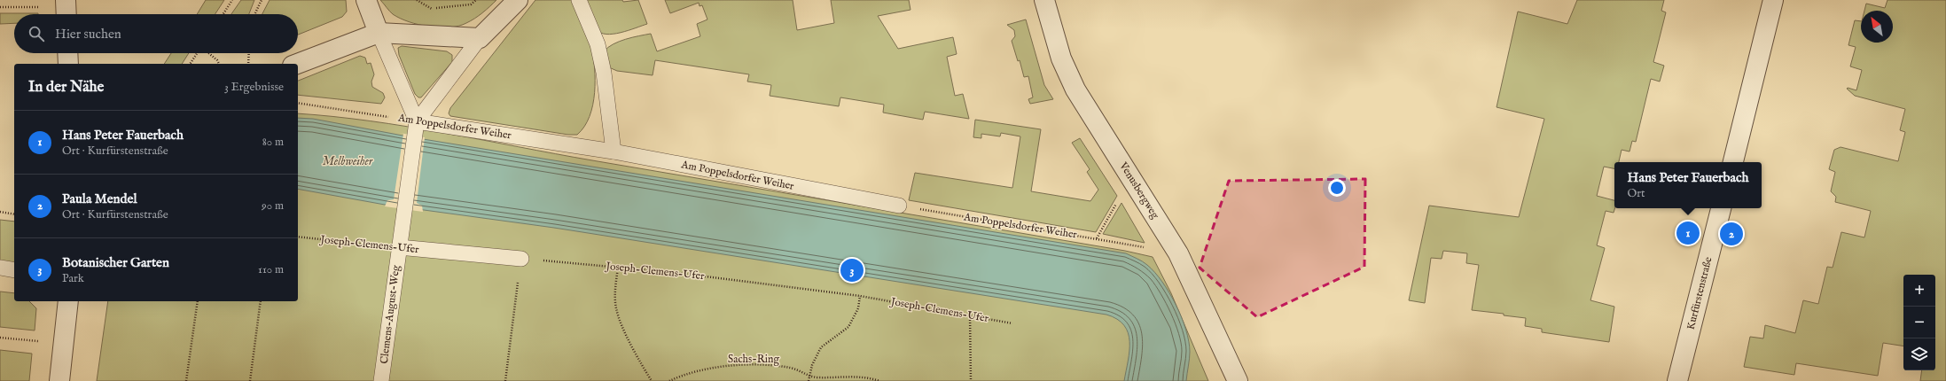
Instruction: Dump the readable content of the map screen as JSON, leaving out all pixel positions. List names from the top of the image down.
{
  "streets": {
    "street": ["Venusbergweg", "Kurfürstenstraße"],
    "lane": ["Am Poppelsdorfer Weiher", "Joseph-Clemens-Ufer", "Clemens-August-Weg"],
    "path": ["Sachs-Ring"]
  },
  "crossings": [
    ["Am Poppelsdorfer Weiher", "Venusbergweg"],
    ["Am Poppelsdorfer Weiher", "Clemens-August-Weg"],
    ["Joseph-Clemens-Ufer", "Clemens-August-Weg"]
  ],
  "water": ["Melbweiher"],
  "north": "top left",
  "page": {
    "search": "Hier suchen",
    "heading": ["In der Nähe", "3 Ergebnisse"],
    "list": [
      {
        "mark": "1",
        "name": "Hans Peter Fauerbach",
        "note": "Ort · Kurfürstenstraße",
        "value": "80 m"
      },
      {
        "mark": "2",
        "name": "Paula Mendel",
        "note": "Ort · Kurfürstenstraße",
        "value": "90 m"
      },
      {
        "mark": "3",
        "name": "Botanischer Garten",
        "note": "Park",
        "value": "110 m"
      }
    ],
    "popup": ["Hans Peter Fauerbach", "Ort"],
    "pins": ["1", "2", "3"],
    "map_buttons": ["+", "−"]
  }
}
